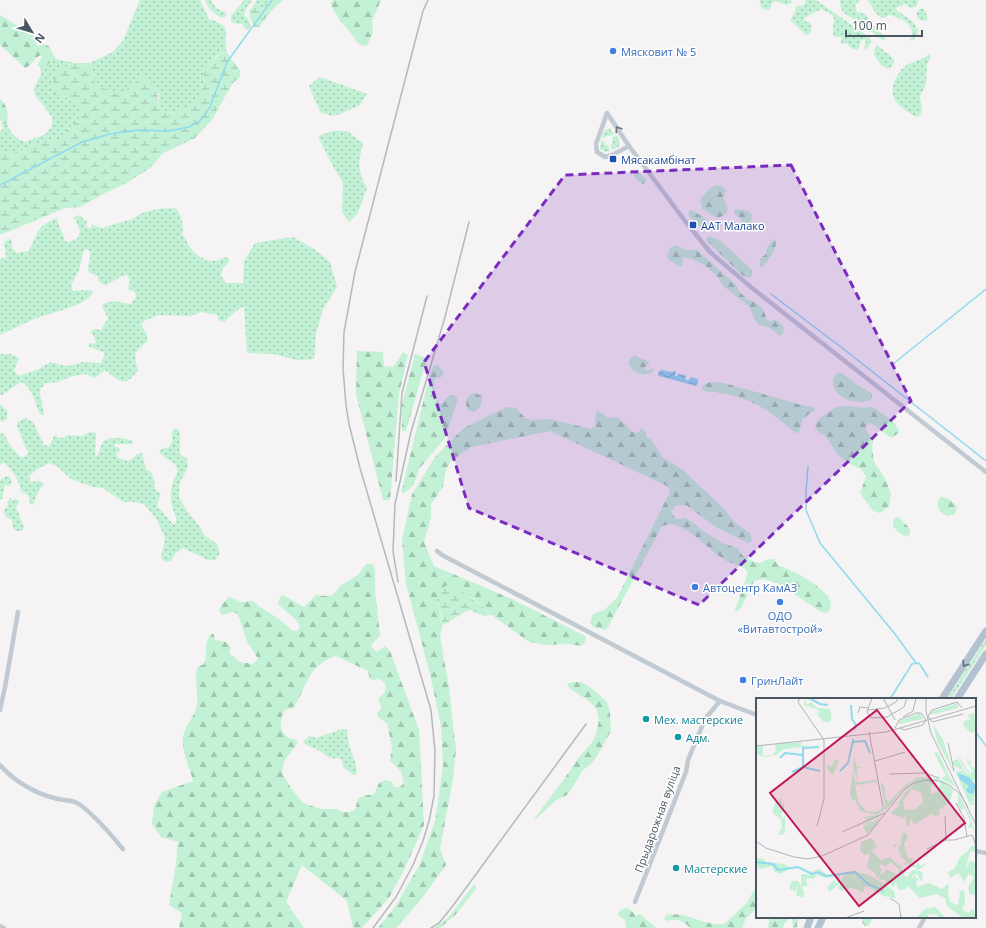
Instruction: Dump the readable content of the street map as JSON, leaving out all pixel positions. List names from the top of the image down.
{
  "streets": {
    "street": ["Прыдарожная вуліца"]
  },
  "places": {
    "other": [
      "Мясковит № 5",
      "Автоцентр КамАЗ",
      "ОДО «Витавтострой»",
      "ГринЛайт",
      "Мех. мастерские",
      "Адм.",
      "Мастерские"
    ],
    "transit": ["Мясакамбінат", "ААТ Малако"]
  },
  "scale_bar": "100 m",
  "north": "bottom right"
}
